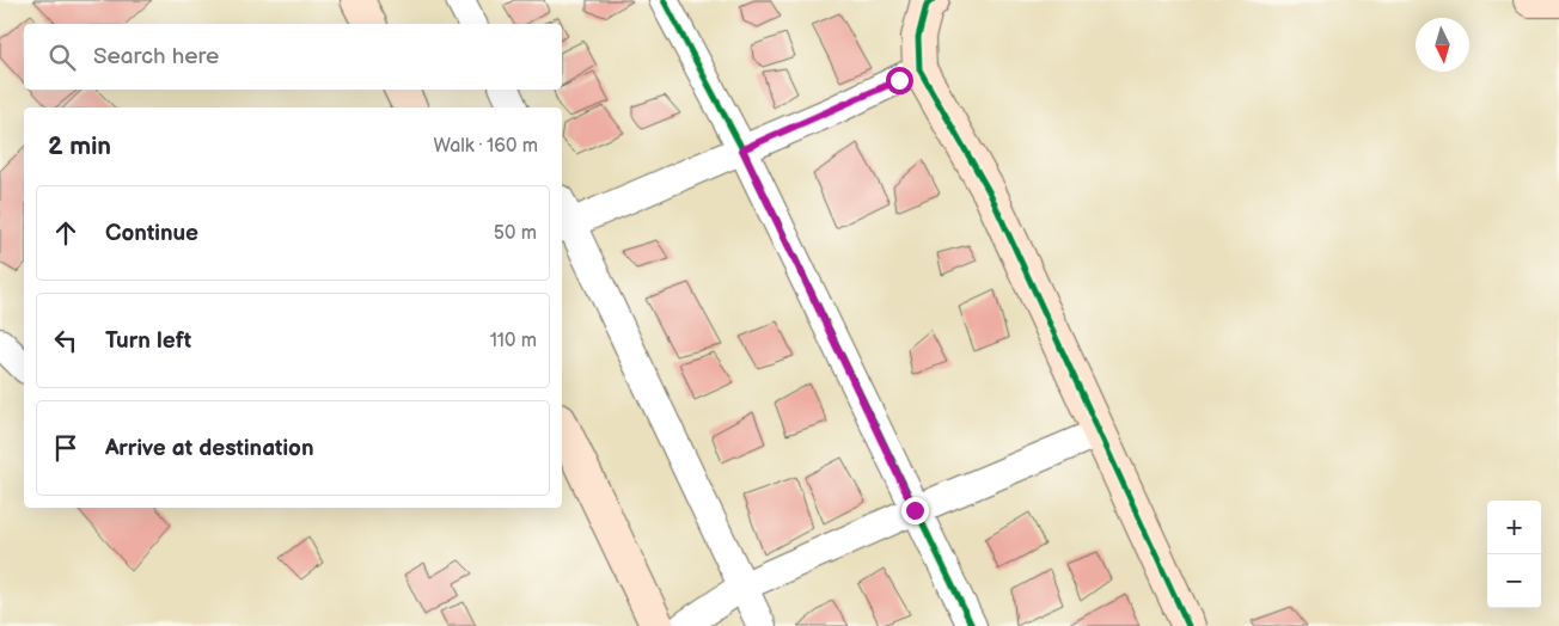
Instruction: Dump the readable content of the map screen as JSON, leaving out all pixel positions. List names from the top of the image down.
{
  "north": "bottom",
  "page": {
    "search": "Search here",
    "heading": ["2 min", "Walk · 160 m"],
    "list": [
      ["Continue", "50 m"],
      ["Turn left", "110 m"],
      "Arrive at destination"
    ],
    "map_buttons": ["+", "−"]
  }
}
